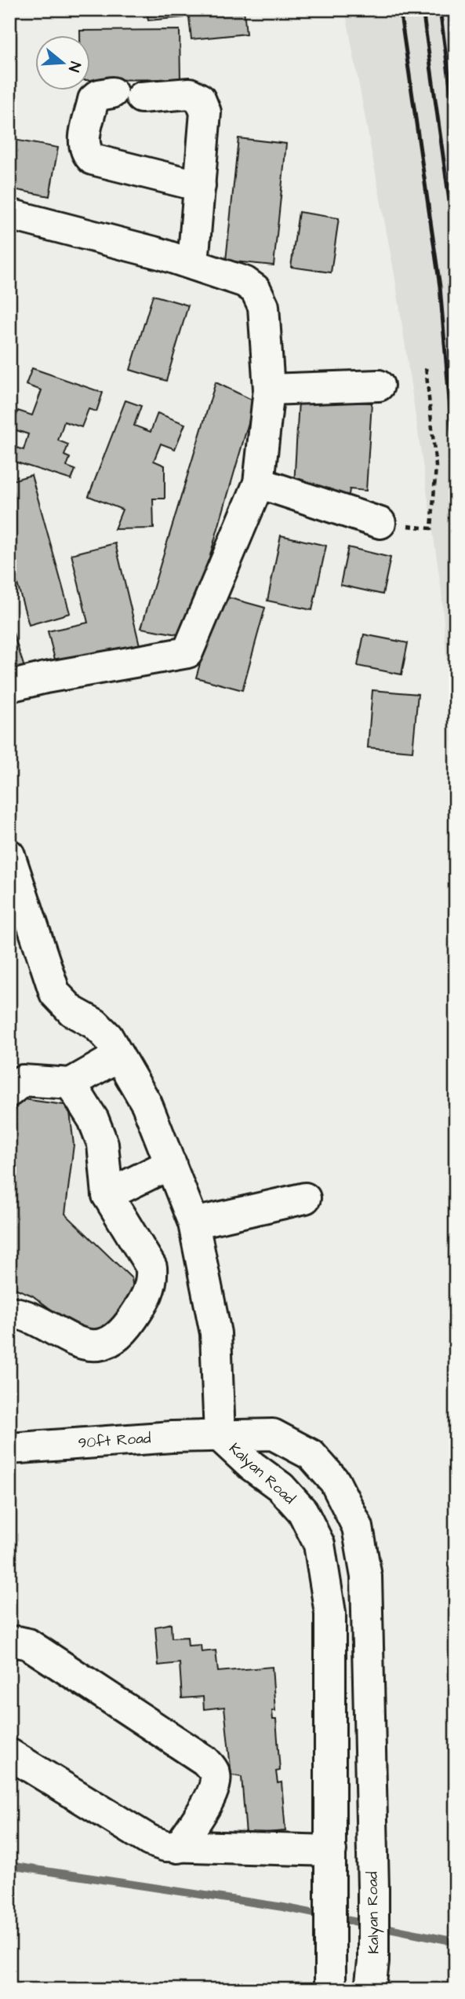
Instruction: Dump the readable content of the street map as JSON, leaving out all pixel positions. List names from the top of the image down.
{
  "streets": {
    "street": ["90ft Road", "Kalyan Road"]
  },
  "crossings": [
    ["90ft Road", "Kalyan Road"]
  ],
  "north": "right"
}
